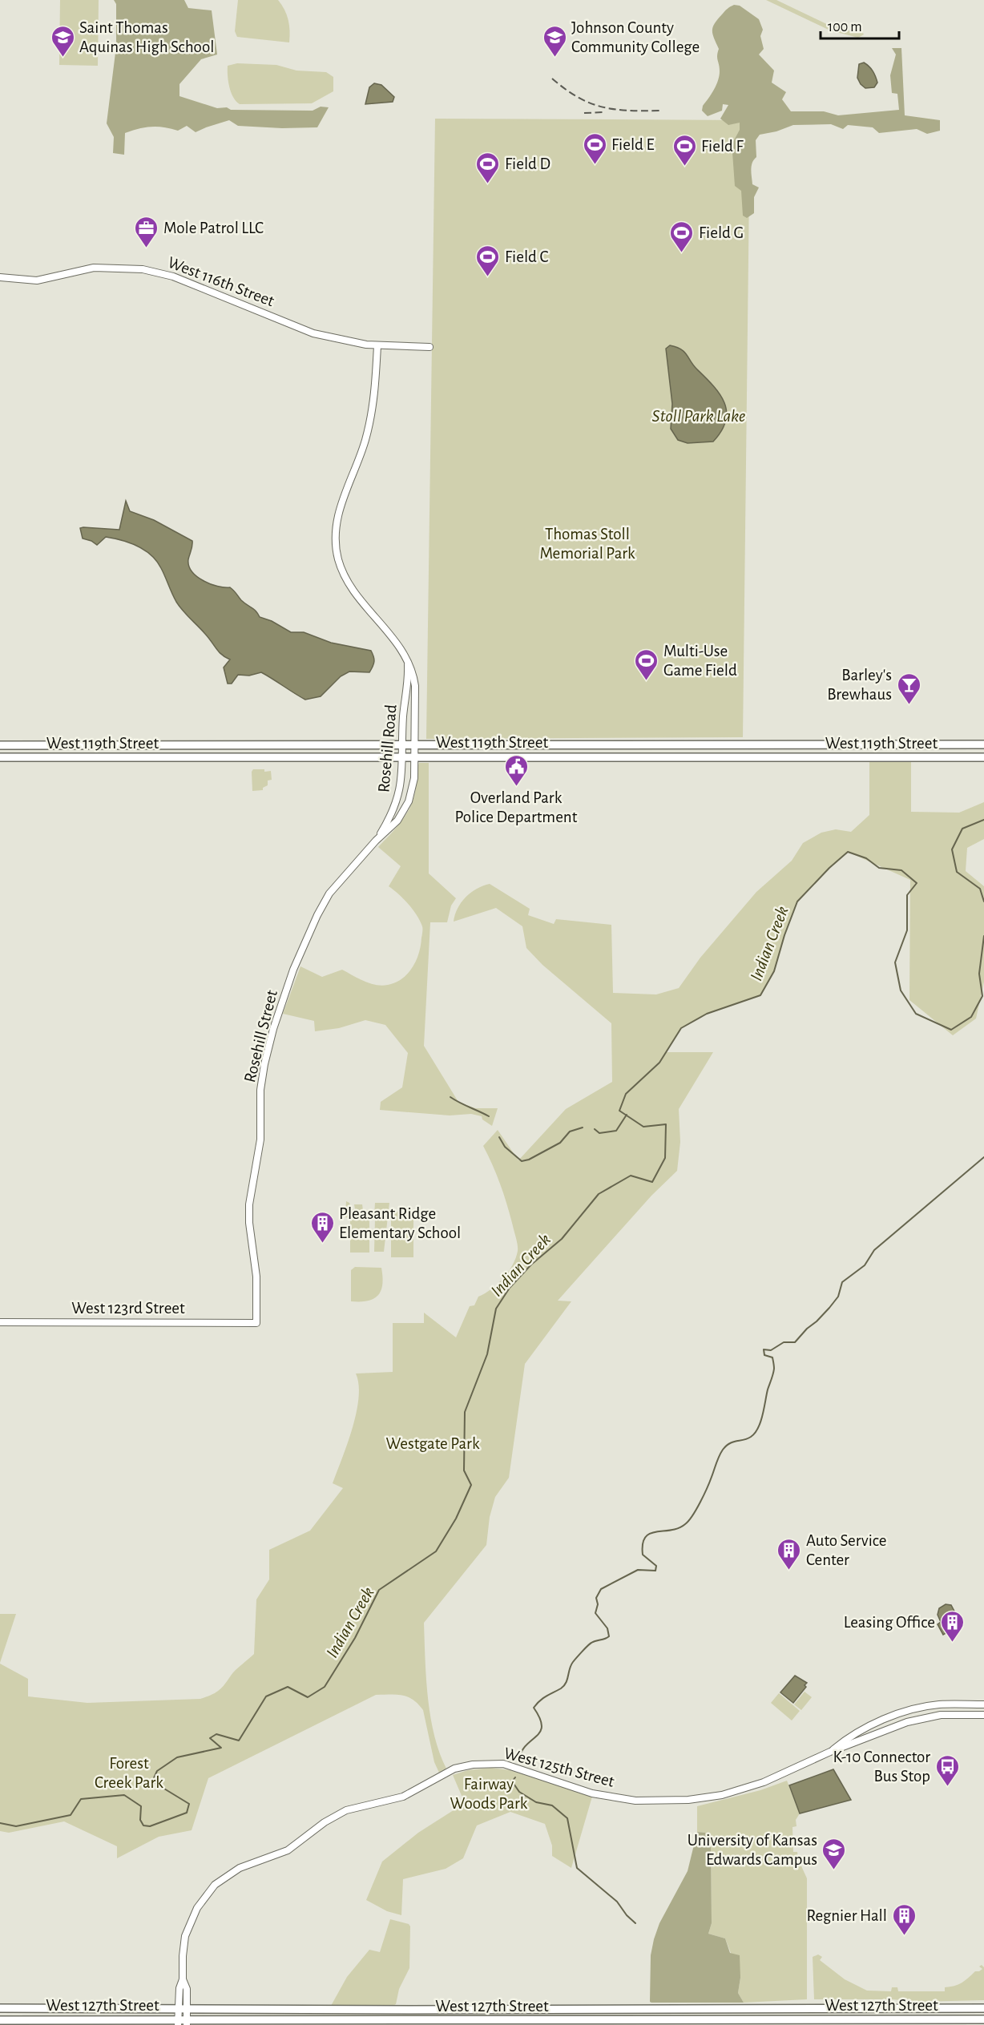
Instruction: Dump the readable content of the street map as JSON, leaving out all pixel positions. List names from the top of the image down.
{
  "streets": {
    "main road": ["West 119th Street", "West 127th Street"],
    "street": [
      "West 116th Street",
      "Rosehill Road",
      "Rosehill Street",
      "West 123rd Street",
      "West 125th Street"
    ]
  },
  "crossings": [
    ["West 116th Street", "Rosehill Road"],
    ["West 119th Street", "Rosehill Road"],
    ["Rosehill Road", "Rosehill Street"],
    ["Rosehill Street", "West 123rd Street"]
  ],
  "water": ["Stoll Park Lake", "Indian Creek"],
  "parks": [
    "Thomas Stoll Memorial Park",
    "Westgate Park",
    "Forest Creek Park",
    "Fairway Woods Park"
  ],
  "places": {
    "school or university": ["Saint Thomas Aquinas High School", "Johnson County Community College", "University of Kansas Edwards Campus"],
    "sports": [
      "Field E",
      "Field F",
      "Field D",
      "Field G",
      "Field C",
      "Multi-Use Game Field"
    ],
    "office": ["Mole Patrol LLC"],
    "bar": ["Barley's Brewhaus"],
    "public building": ["Overland Park Police Department"],
    "building": [
      "Pleasant Ridge Elementary School",
      "Auto Service Center",
      "Leasing Office",
      "Regnier Hall"
    ],
    "bus stop": ["K-10 Connector Bus Stop"]
  },
  "scale_bar": "100 m"
}
